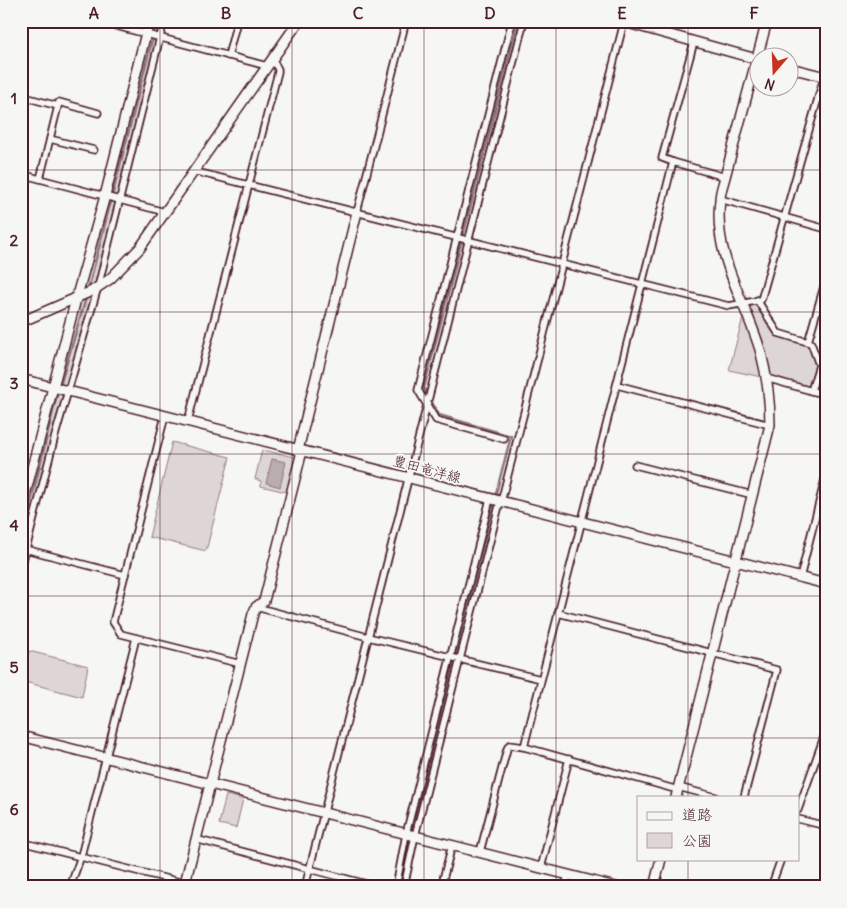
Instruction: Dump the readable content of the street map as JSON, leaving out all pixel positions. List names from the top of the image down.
{
  "streets": {
    "street": ["豊田竜洋線"]
  },
  "legend": ["道路", "公園"],
  "north": "bottom",
  "grid": {
    "columns": [
      "A",
      "B",
      "C",
      "D",
      "E",
      "F"
    ],
    "rows": [
      "1",
      "2",
      "3",
      "4",
      "5",
      "6"
    ]
  }
}
